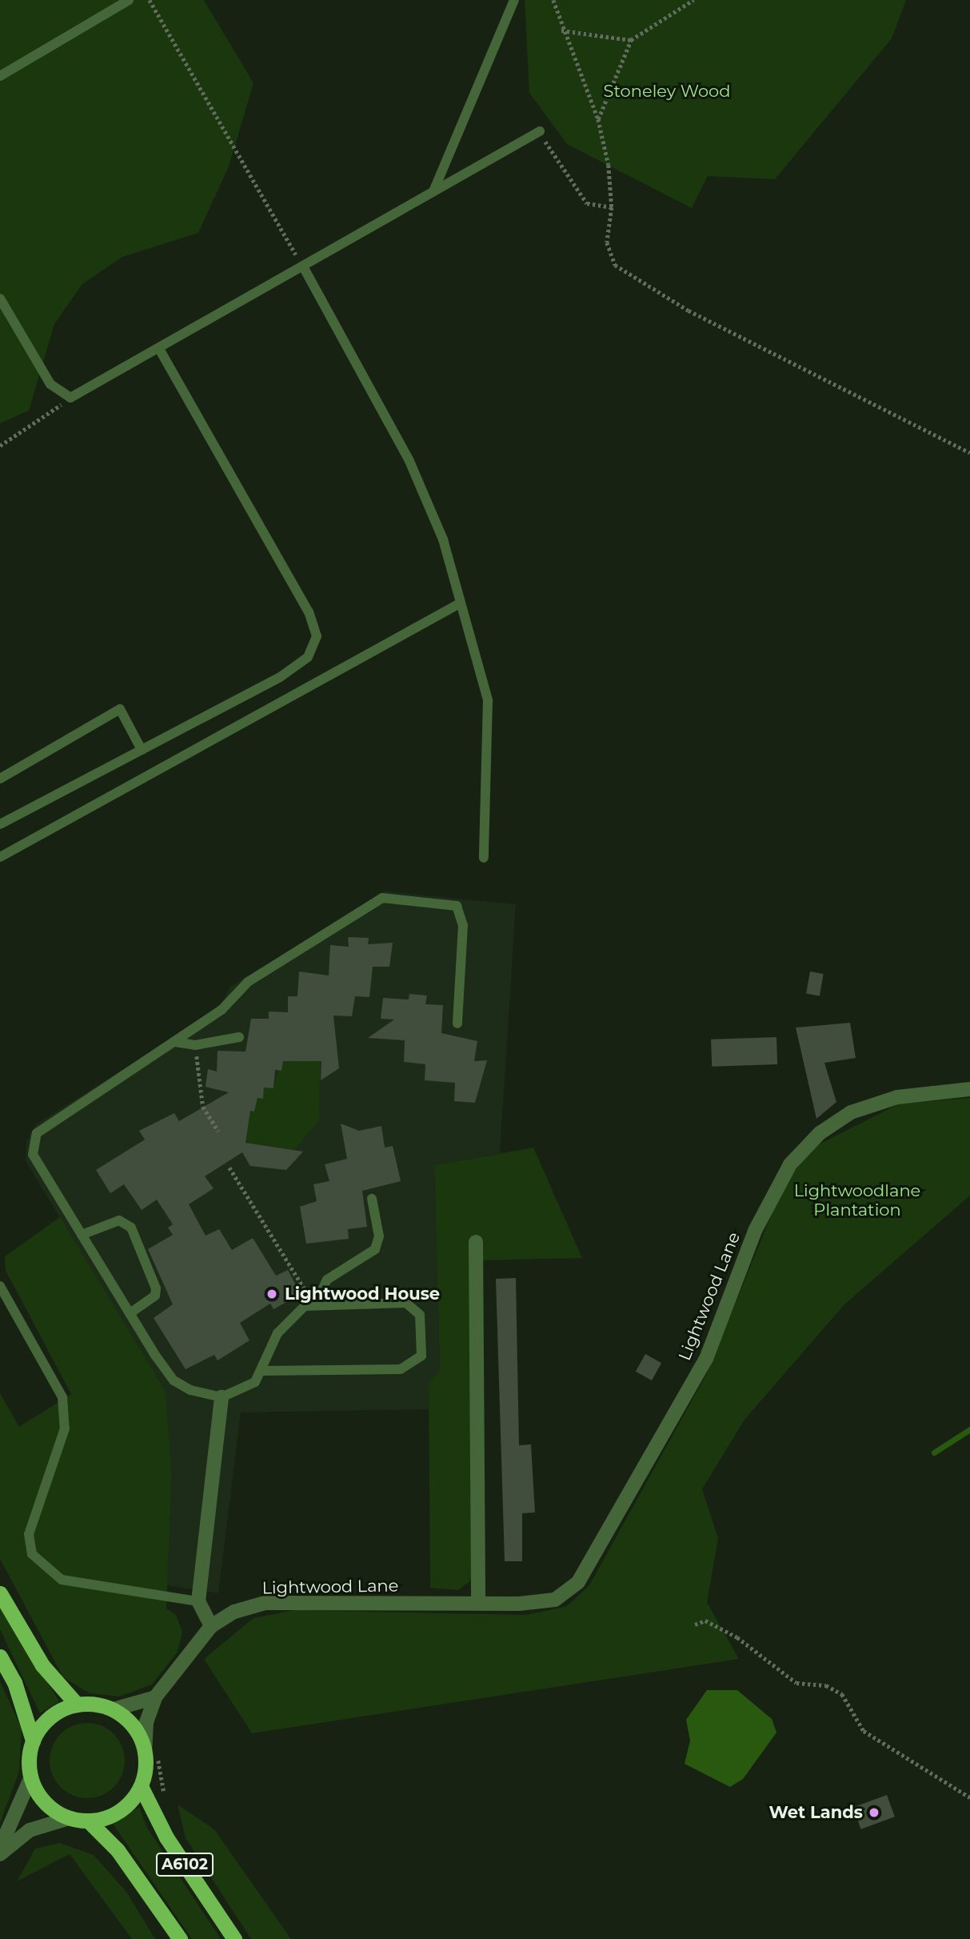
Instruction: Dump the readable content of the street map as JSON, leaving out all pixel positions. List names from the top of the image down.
{
  "streets": {
    "highway": ["A6102"],
    "street": ["Lightwood Lane"]
  },
  "crossings": [
    ["Lightwood Lane", "A6102"]
  ],
  "parks": ["Stoneley Wood", "Lightwoodlane Plantation"],
  "places": ["Lightwood House", "Wet Lands"]
}
